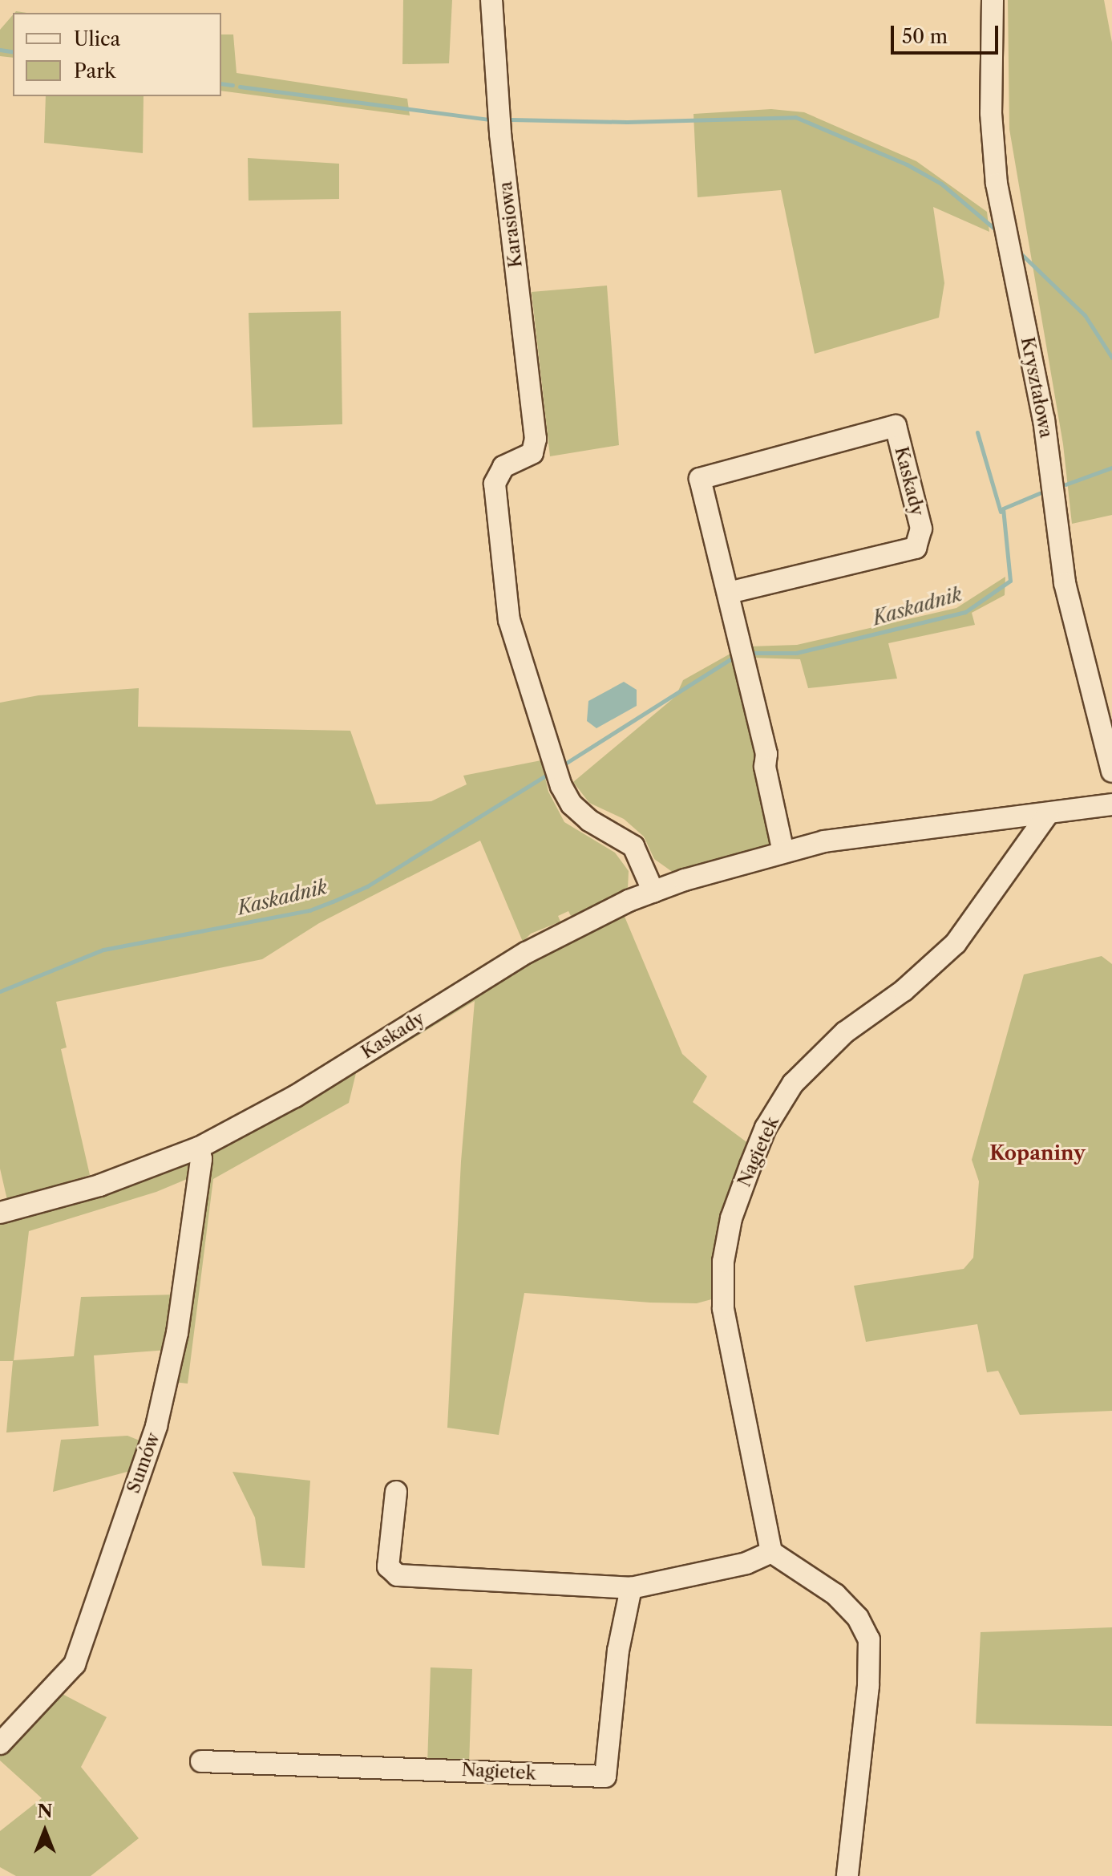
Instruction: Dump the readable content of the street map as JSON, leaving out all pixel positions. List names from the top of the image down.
{
  "streets": {
    "street": [
      "Karasiowa",
      "Kryształowa",
      "Kaskady",
      "Nagietek",
      "Sumów"
    ]
  },
  "crossings": [
    ["Karasiowa", "Kaskady"],
    ["Kaskady", "Nagietek"],
    ["Kaskady", "Sumów"]
  ],
  "districts": ["Kopaniny"],
  "water": ["Kaskadnik"],
  "legend": ["Ulica", "Park"],
  "scale_bar": "50 m",
  "north": "top"
}
